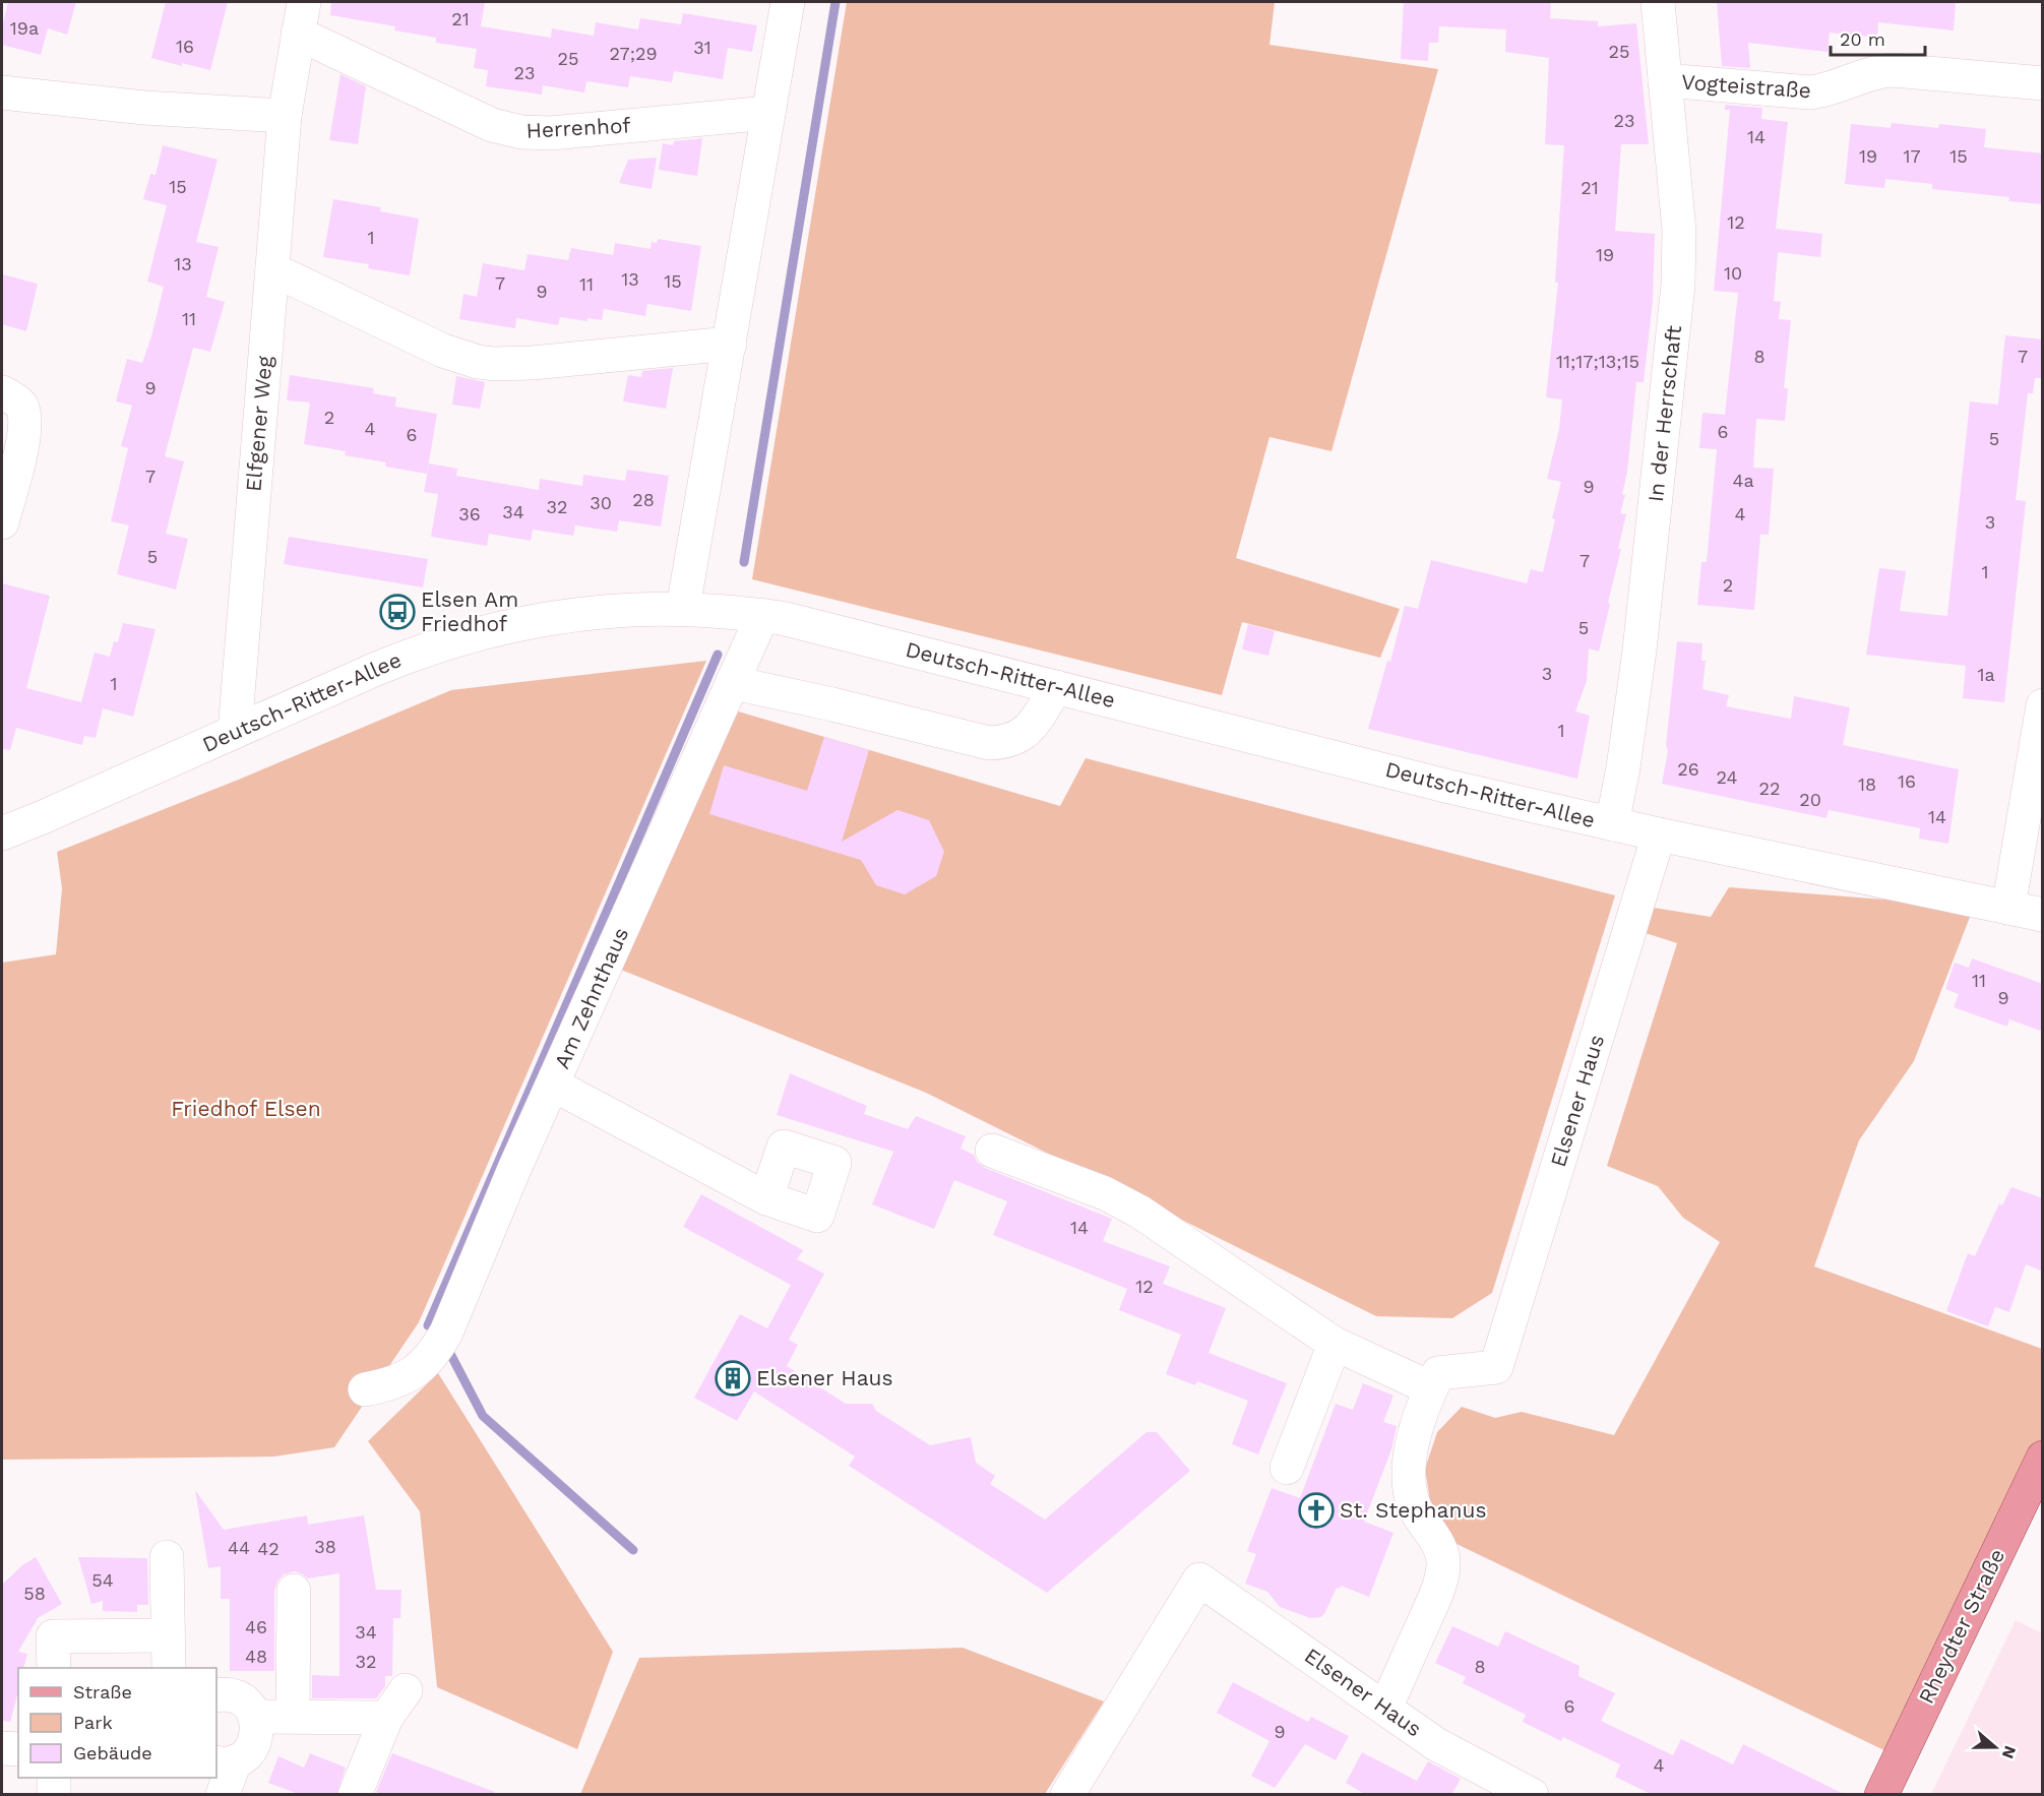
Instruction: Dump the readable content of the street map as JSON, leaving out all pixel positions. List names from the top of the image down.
{
  "streets": {
    "main road": ["Rheydter Straße"],
    "street": [
      "Vogteistraße",
      "Herrenhof",
      "In der Herrschaft",
      "Elfgener Weg",
      "Deutsch-Ritter-Allee",
      "Am Zehnthaus",
      "Elsener Haus"
    ]
  },
  "crossings": [
    ["Vogteistraße", "In der Herrschaft"],
    ["Herrenhof", "Elfgener Weg"],
    ["In der Herrschaft", "Deutsch-Ritter-Allee"],
    ["Elfgener Weg", "Deutsch-Ritter-Allee"],
    ["Deutsch-Ritter-Allee", "Am Zehnthaus"],
    ["Deutsch-Ritter-Allee", "Elsener Haus"]
  ],
  "parks": ["Friedhof Elsen"],
  "places": {
    "bus stop": ["Elsen Am Friedhof"],
    "building": ["Elsener Haus"],
    "church": ["St. Stephanus"]
  },
  "house_numbers": [
    "21",
    "19a",
    "16",
    "31",
    "25",
    "27;29",
    "25",
    "23",
    "23",
    "14",
    "19",
    "17",
    "15",
    "15",
    "21",
    "12",
    "1",
    "19",
    "13",
    "10",
    "13",
    "15",
    "7",
    "11",
    "9",
    "11",
    "8",
    "7",
    "11;17;13;15",
    "9",
    "2",
    "4",
    "6",
    "6",
    "5",
    "7",
    "4a",
    "9",
    "28",
    "30",
    "32",
    "34",
    "36",
    "4",
    "3",
    "5",
    "7",
    "1",
    "2",
    "5",
    "3",
    "1a",
    "1",
    "1",
    "26",
    "24",
    "16",
    "18",
    "22",
    "20",
    "14",
    "11",
    "9",
    "14",
    "12",
    "38",
    "44",
    "42",
    "54",
    "58",
    "46",
    "34",
    "48",
    "32",
    "8",
    "6",
    "9",
    "4"
  ],
  "legend": ["Straße", "Park", "Gebäude"],
  "scale_bar": "20 m",
  "north": "right"
}
